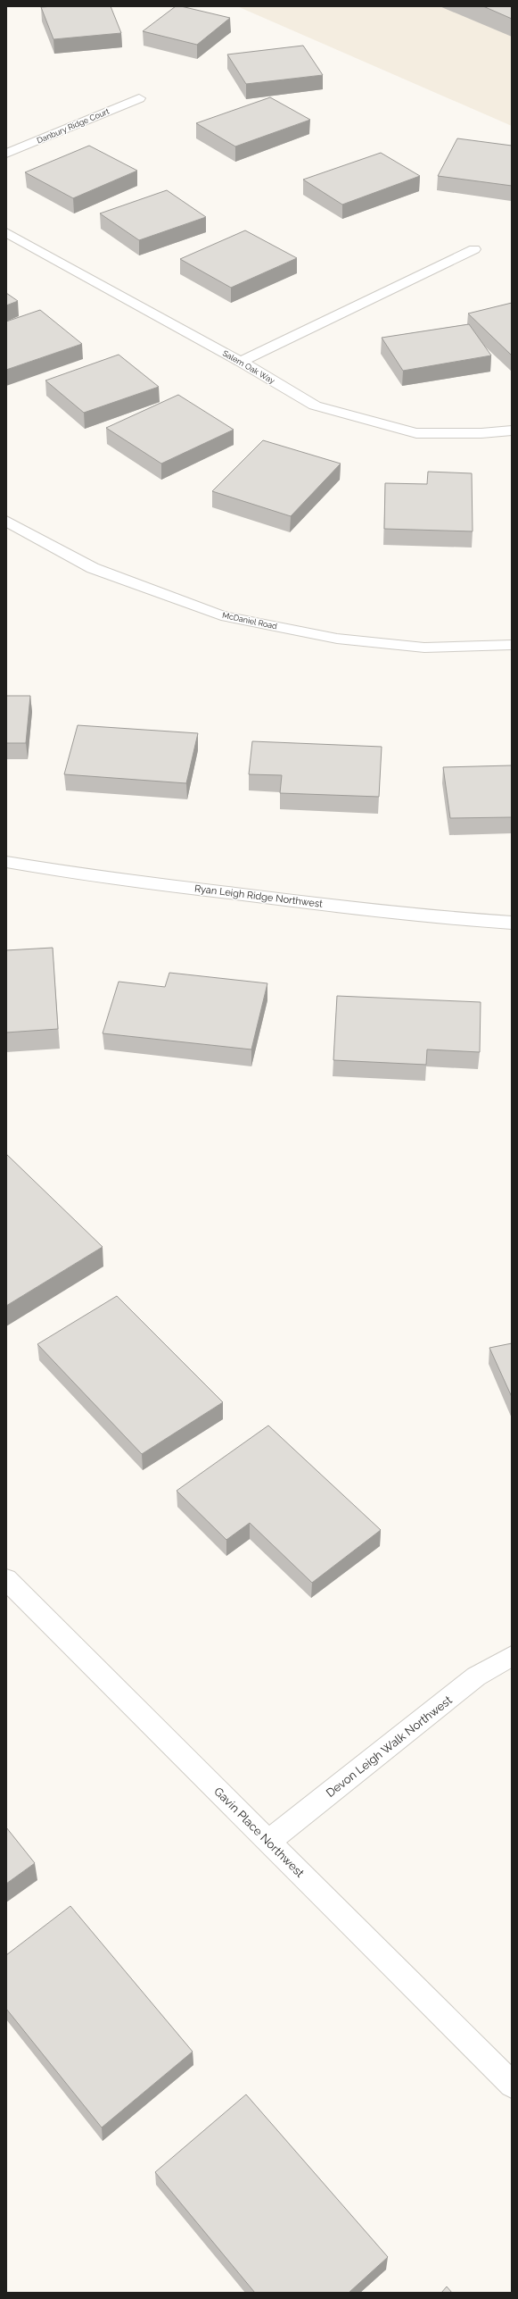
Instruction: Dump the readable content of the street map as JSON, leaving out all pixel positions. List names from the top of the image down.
{
  "streets": {
    "street": [
      "Danbury Ridge Court",
      "Salem Oak Way",
      "McDaniel Road",
      "Ryan Leigh Ridge Northwest",
      "Devon Leigh Walk Northwest",
      "Gavin Place Northwest"
    ]
  },
  "crossings": [
    ["Devon Leigh Walk Northwest", "Gavin Place Northwest"]
  ]
}
